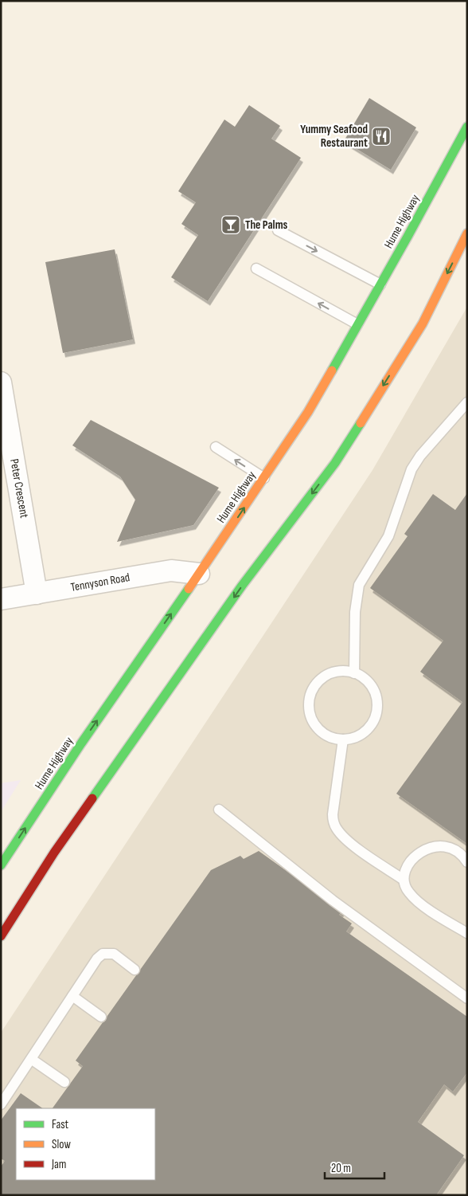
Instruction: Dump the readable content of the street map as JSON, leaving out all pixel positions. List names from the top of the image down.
{
  "streets": {
    "highway": ["Hume Highway"],
    "street": ["Peter Crescent", "Tennyson Road"]
  },
  "crossings": [
    ["Hume Highway", "Tennyson Road"],
    ["Peter Crescent", "Tennyson Road"]
  ],
  "places": {
    "restaurant": ["Yummy Seafood Restaurant"],
    "bar": ["The Palms"]
  },
  "legend": ["Fast", "Slow", "Jam"],
  "scale_bar": "20 m"
}
